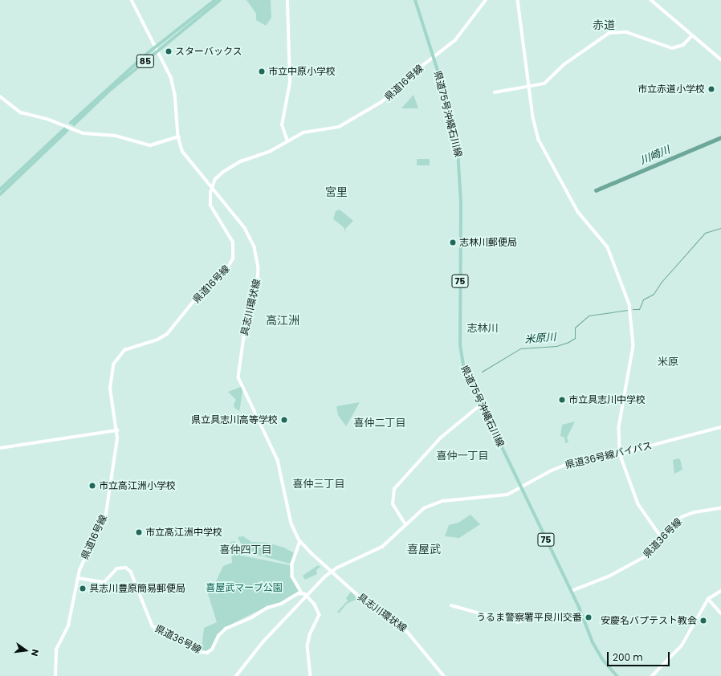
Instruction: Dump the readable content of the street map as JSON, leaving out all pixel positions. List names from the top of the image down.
{
  "streets": {
    "main road": [
      "85",
      "県道16号線",
      "県道75号沖縄石川線",
      "75",
      "具志川環状線",
      "県道36号線バイパス",
      "県道36号線"
    ]
  },
  "crossings": [
    ["85", "具志川環状線"],
    ["県道16号線", "県道75号沖縄石川線"],
    ["県道16号線", "具志川環状線"],
    ["県道16号線", "県道36号線"],
    ["県道75号沖縄石川線", "県道36号線バイパス"],
    ["県道75号沖縄石川線", "県道36号線"],
    ["具志川環状線", "県道36号線バイパス"]
  ],
  "districts": [
    "赤道",
    "宮里",
    "高江洲",
    "志林川",
    "米原",
    "喜仲二丁目",
    "喜仲一丁目",
    "喜仲三丁目",
    "喜屋武",
    "喜仲四丁目"
  ],
  "water": ["川崎川", "米原川"],
  "parks": ["喜屋武マーブ公園"],
  "places": [
    "スターバックス",
    "市立中原小学校",
    "市立赤道小学校",
    "志林川郵便局",
    "市立具志川中学校",
    "県立具志川高等学校",
    "市立高江洲小学校",
    "市立高江洲中学校",
    "具志川豊原簡易郵便局",
    "うるま警察署平良川交番",
    "安慶名バプテスト教会"
  ],
  "scale_bar": "200 m",
  "north": "right"
}
